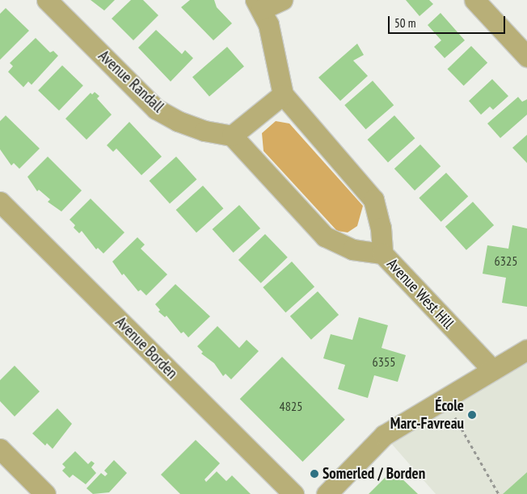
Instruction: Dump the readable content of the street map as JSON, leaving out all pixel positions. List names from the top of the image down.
{
  "streets": {
    "street": ["Avenue Randall", "Avenue West Hill", "Avenue Borden"]
  },
  "places": ["École Marc-Favreau", "Somerled / Borden"],
  "house_numbers": ["6325", "6355", "4825"],
  "scale_bar": "50 m"
}
